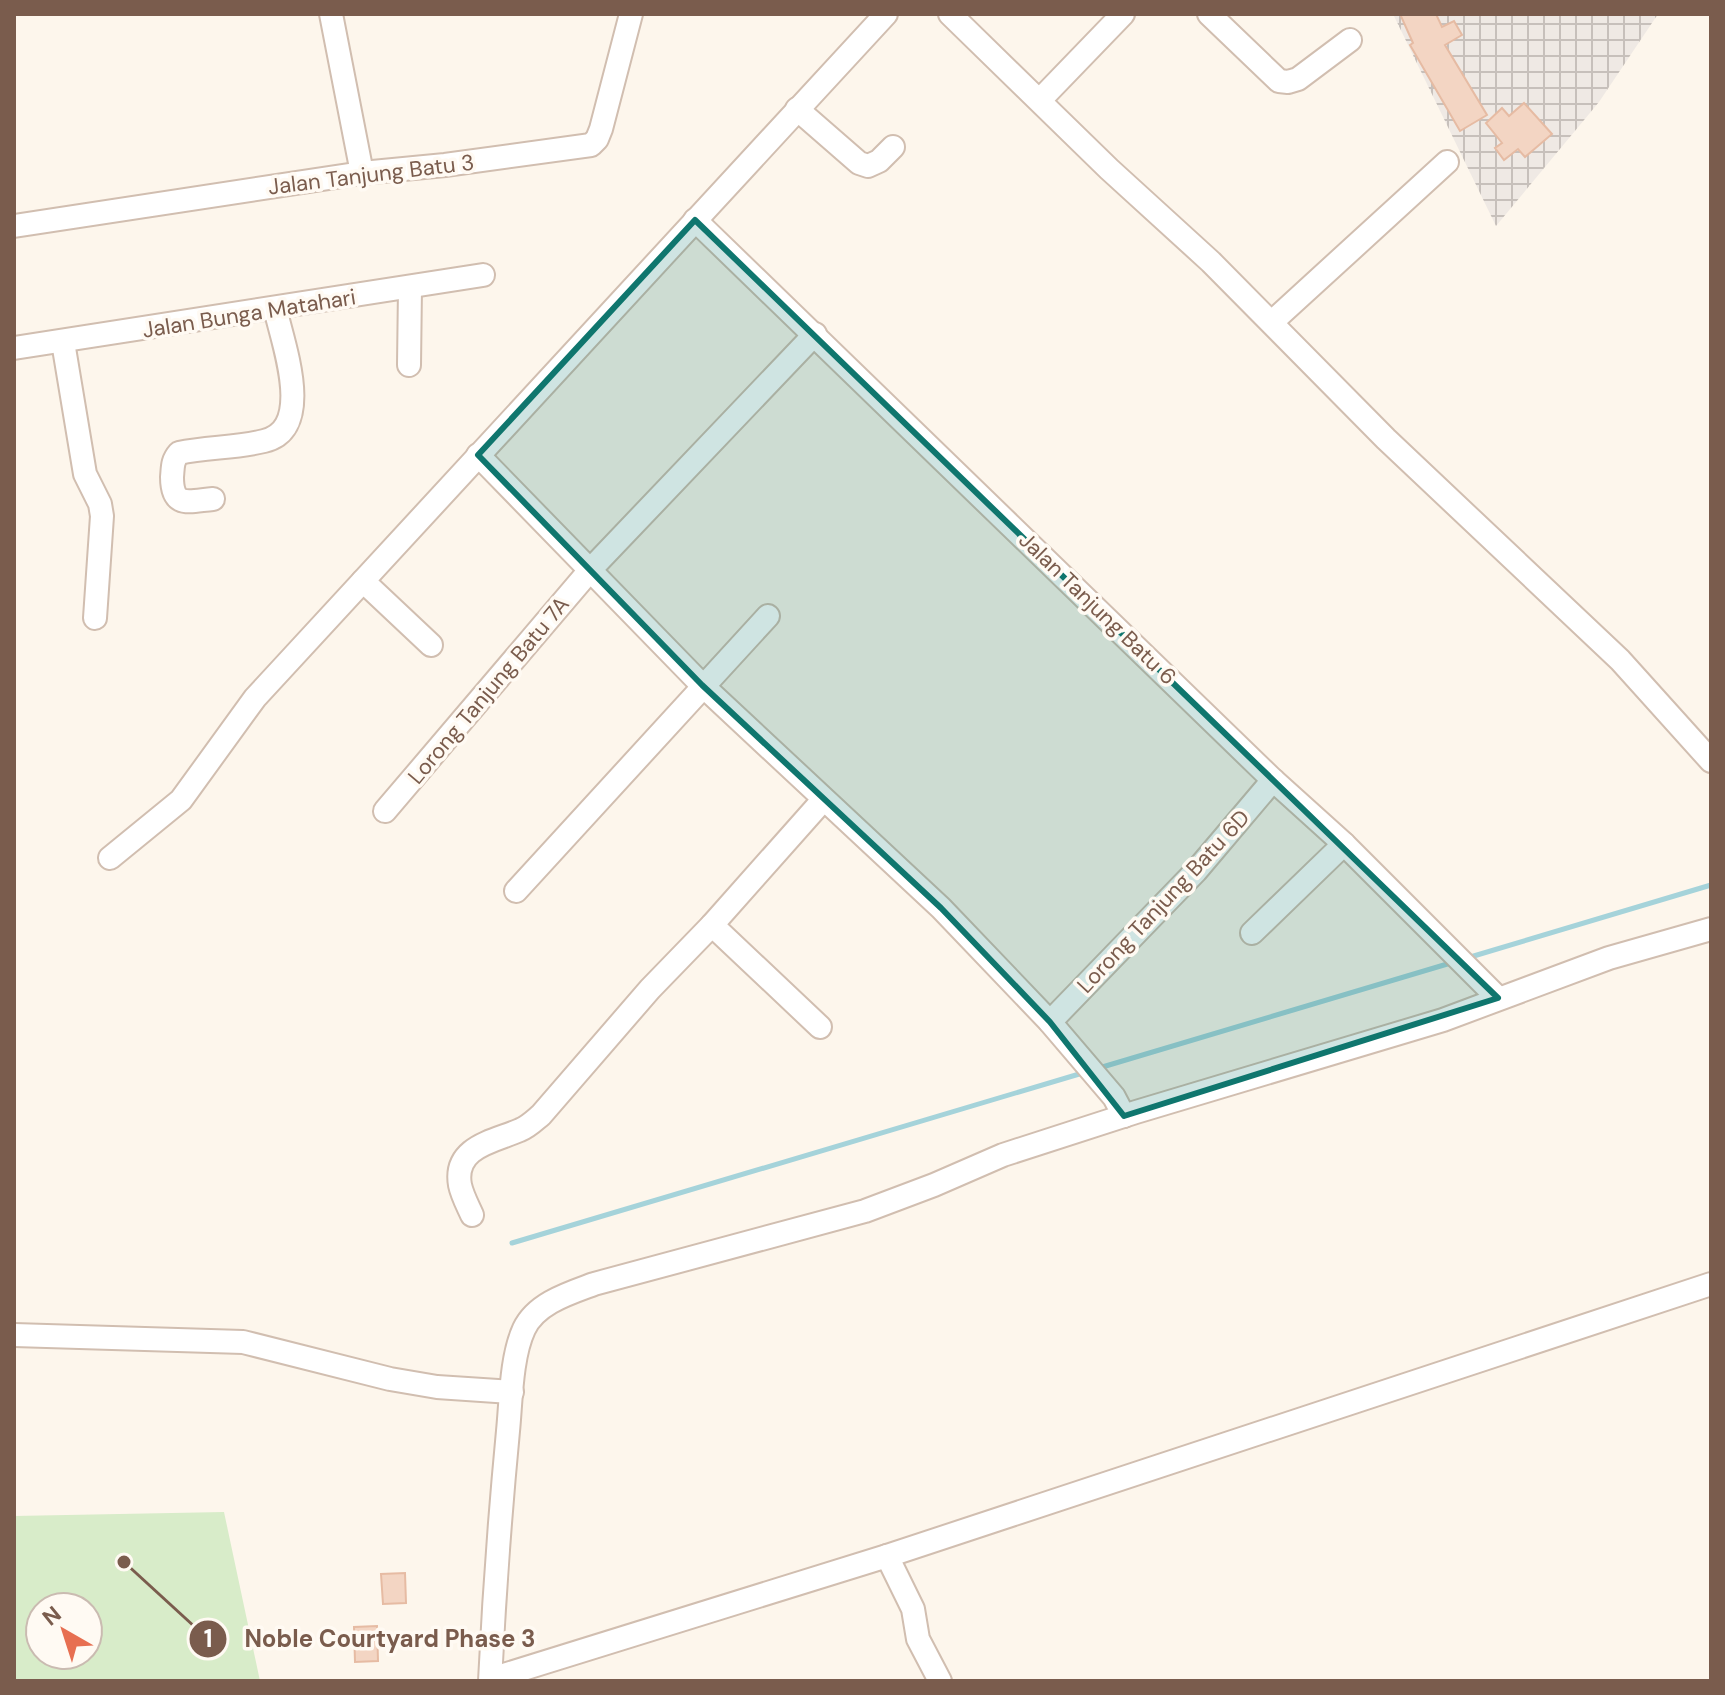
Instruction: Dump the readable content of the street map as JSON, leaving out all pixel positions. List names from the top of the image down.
{
  "streets": {
    "street": [
      "Jalan Tanjung Batu 3",
      "Jalan Bunga Matahari",
      "Jalan Tanjung Batu 6",
      "Lorong Tanjung Batu 7A",
      "Lorong Tanjung Batu 6D"
    ]
  },
  "crossings": [
    ["Jalan Tanjung Batu 6", "Lorong Tanjung Batu 7A"],
    ["Jalan Tanjung Batu 6", "Lorong Tanjung Batu 6D"]
  ],
  "places": ["Noble Courtyard Phase 3"],
  "north": "top left"
}
